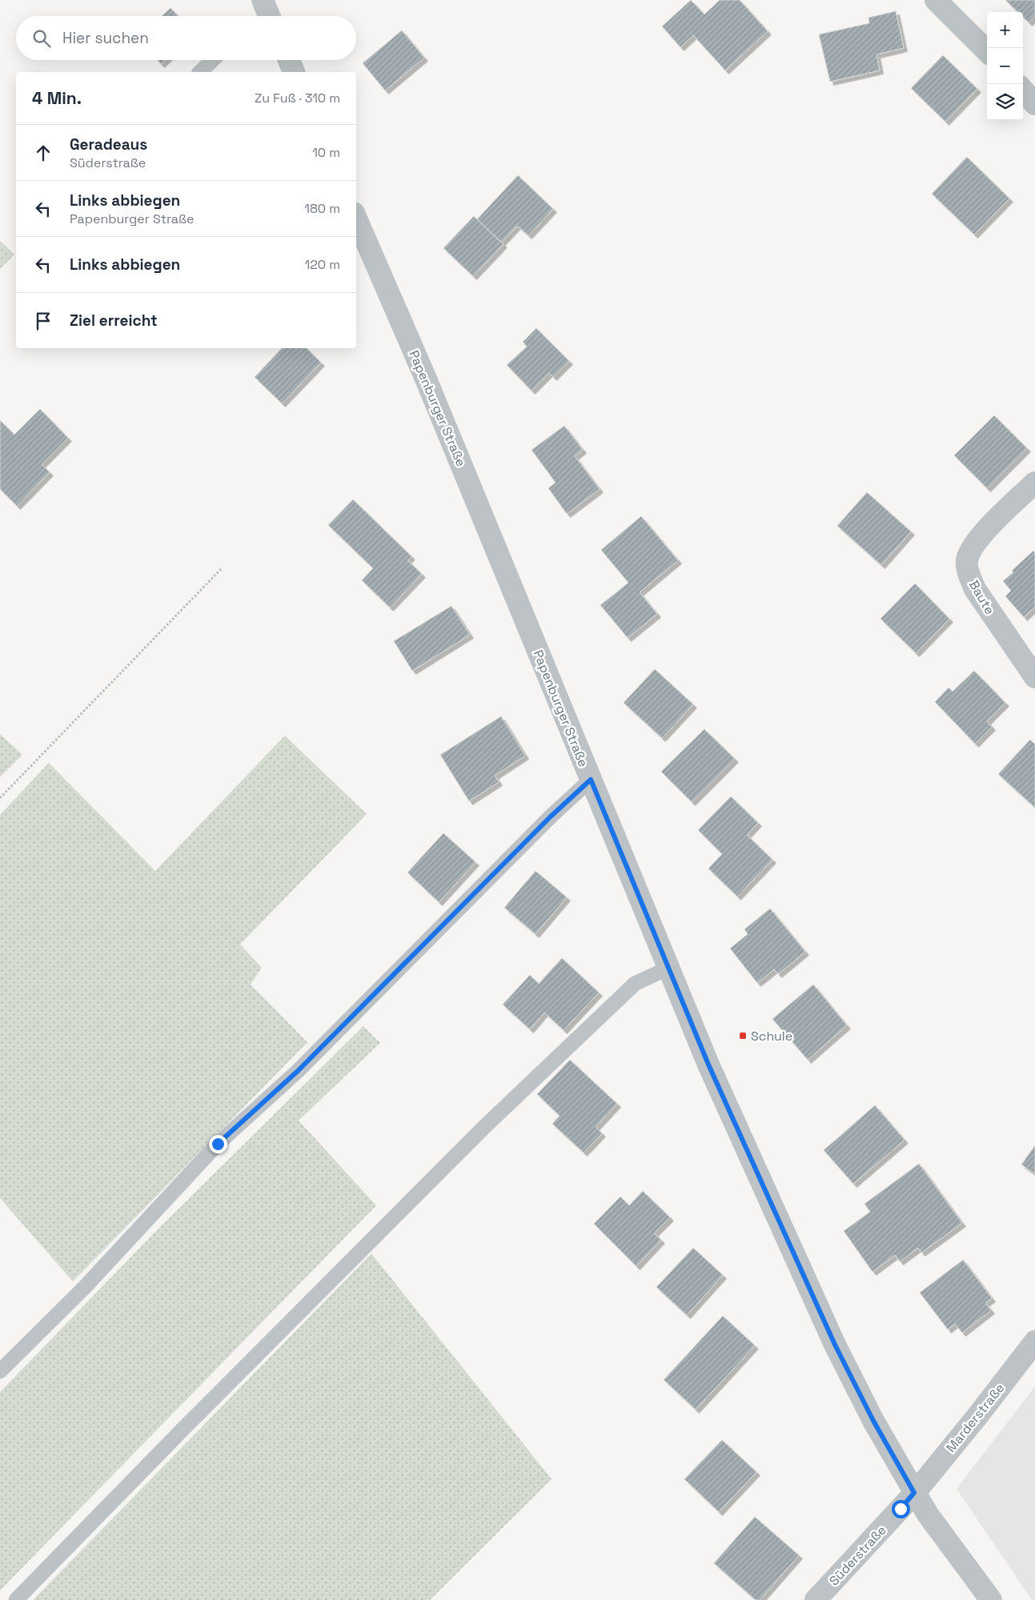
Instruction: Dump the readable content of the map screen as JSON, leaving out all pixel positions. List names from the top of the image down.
{
  "streets": {
    "street": [
      "Papenburger Straße",
      "Baute",
      "Marderstraße",
      "Süderstraße"
    ]
  },
  "crossings": [
    ["Papenburger Straße", "Marderstraße"],
    ["Papenburger Straße", "Süderstraße"],
    ["Marderstraße", "Süderstraße"]
  ],
  "places": {
    "transit": ["Schule"]
  },
  "page": {
    "map_buttons": ["+", "−"],
    "search": "Hier suchen",
    "heading": ["4 Min.", "Zu Fuß · 310 m"],
    "list": [
      ["Geradeaus", "Süderstraße", "10 m"],
      ["Links abbiegen", "Papenburger Straße", "180 m"],
      ["Links abbiegen", "120 m"],
      "Ziel erreicht"
    ]
  }
}
